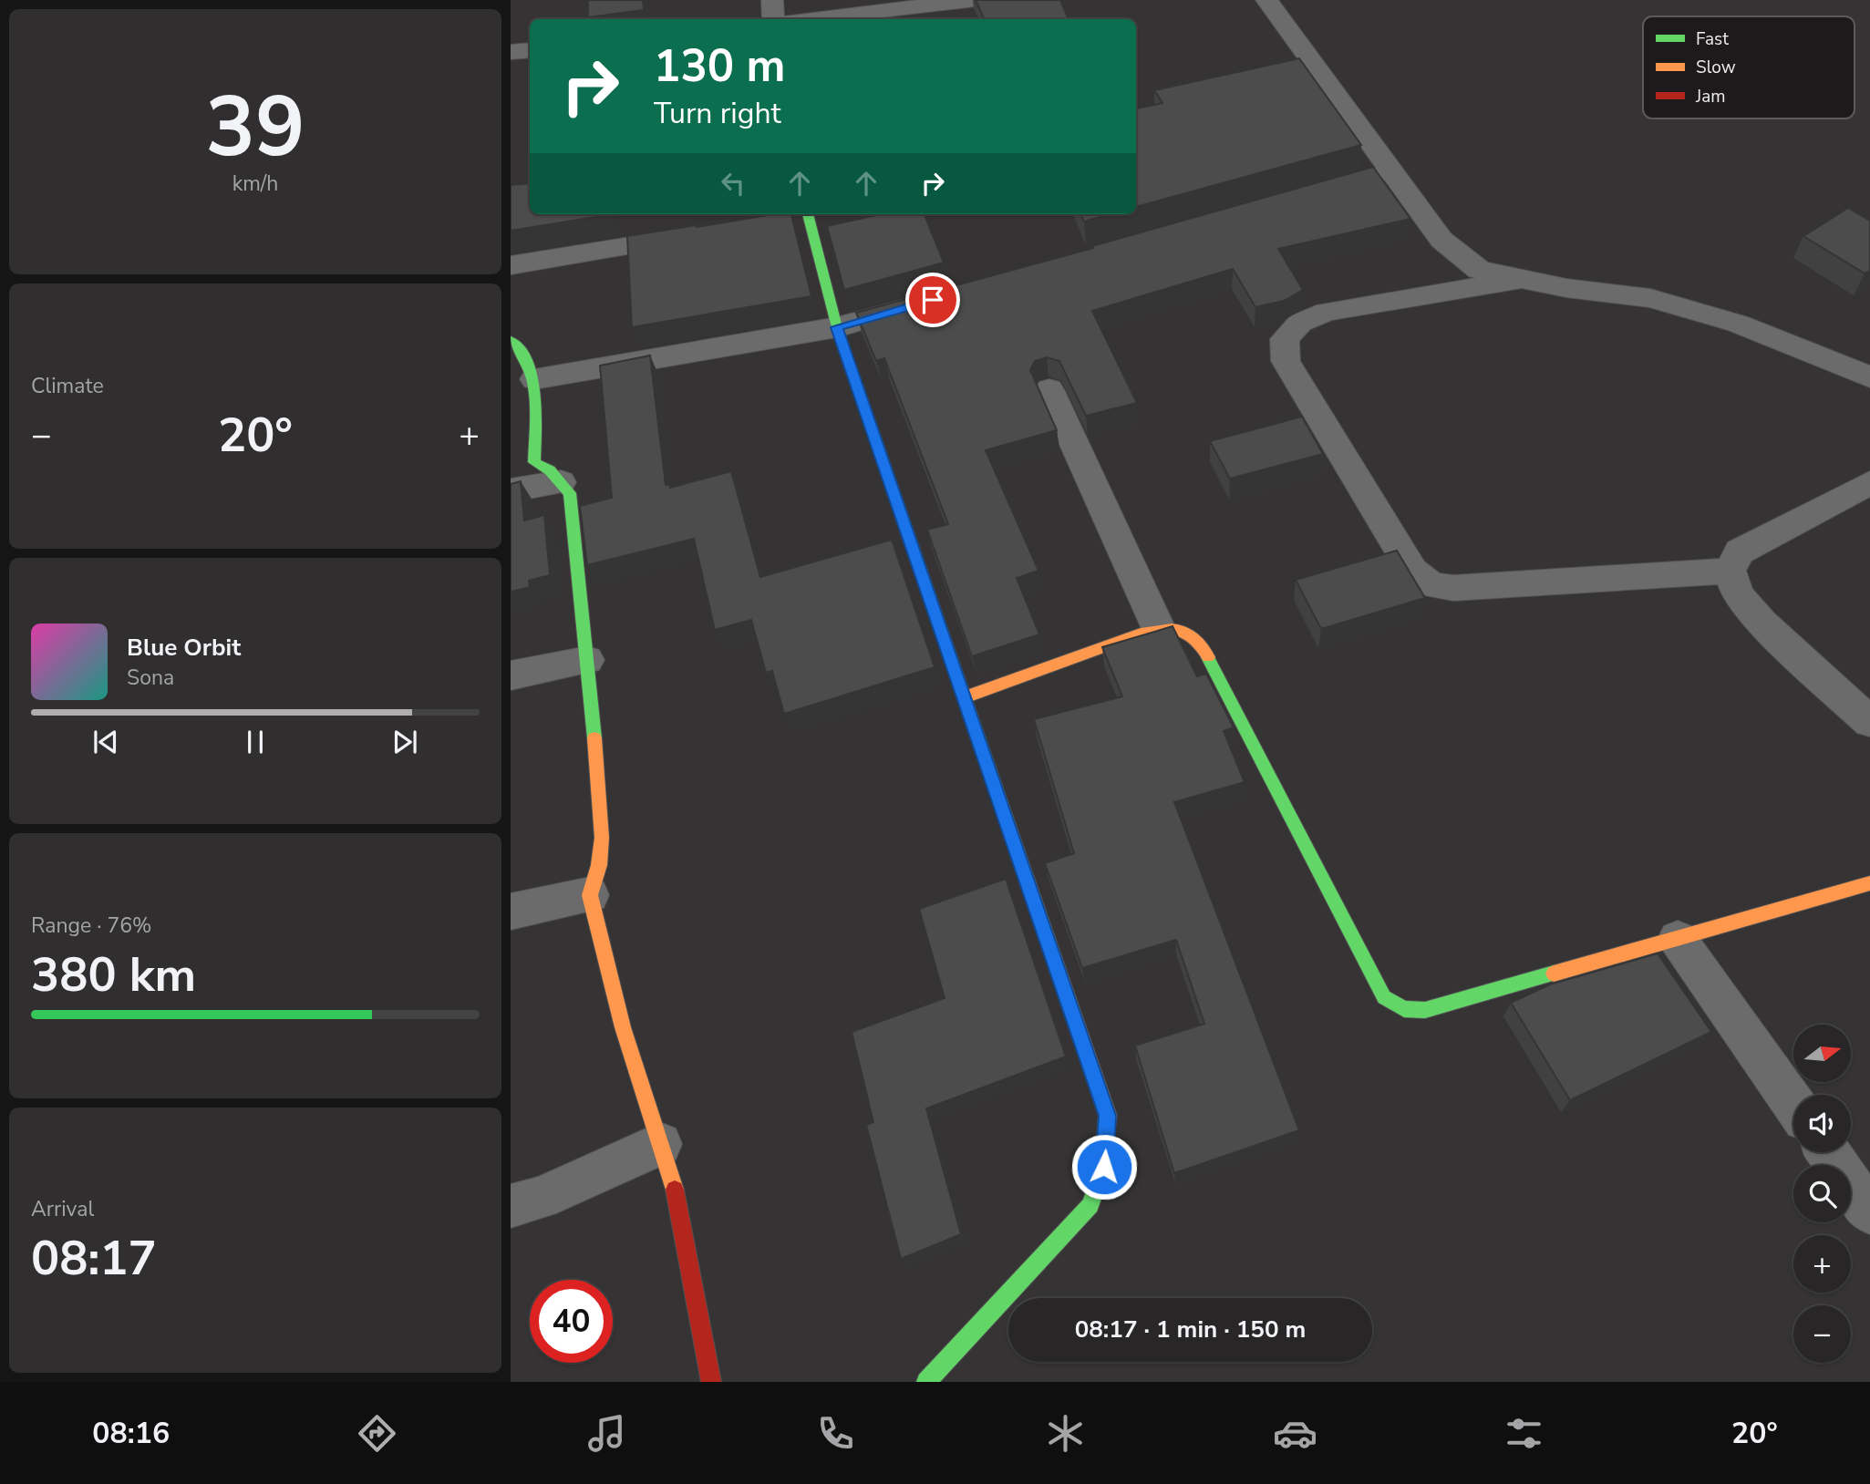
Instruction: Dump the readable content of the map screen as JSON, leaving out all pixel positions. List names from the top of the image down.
{
  "legend": ["Fast", "Slow", "Jam"],
  "north": "right",
  "page": {
    "tile": [
      ["39", "km/h"],
      "Climate",
      ["Range · 76%", "380 km"],
      ["Arrival", "08:17"]
    ],
    "turn": ["130 m", "Turn right"],
    "heat": ["−", "20°", "+"],
    "song": ["Blue Orbit", "Sona"],
    "map_buttons": ["+", "−"],
    "limit": "40",
    "trip": "08:17 · 1 min · 150 m",
    "tabs": ["08:16", "20°"]
  }
}
